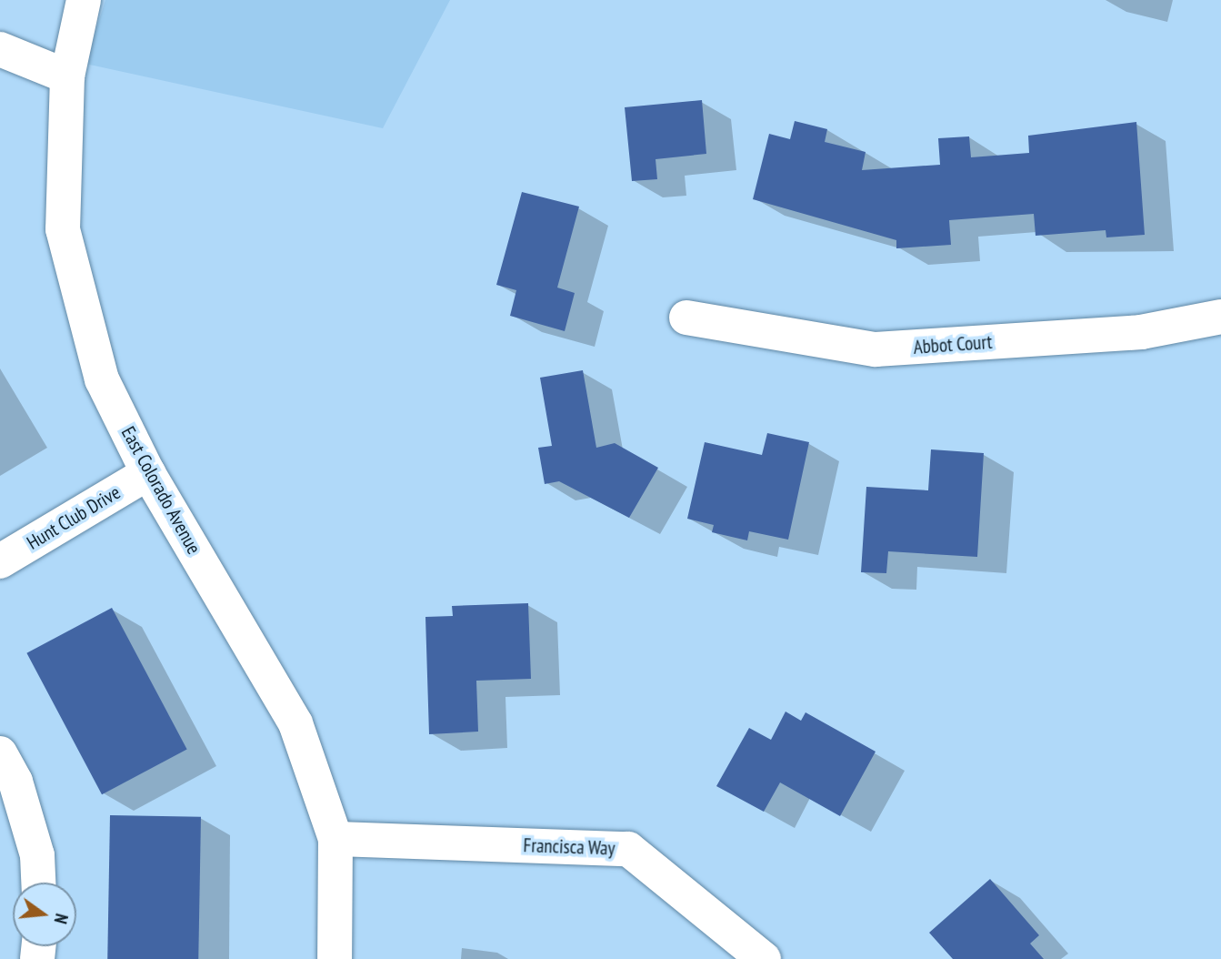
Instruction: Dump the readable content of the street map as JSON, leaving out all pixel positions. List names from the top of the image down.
{
  "streets": {
    "street": [
      "Abbot Court",
      "East Colorado Avenue",
      "Hunt Club Drive",
      "Francisca Way"
    ]
  },
  "crossings": [
    ["East Colorado Avenue", "Hunt Club Drive"],
    ["East Colorado Avenue", "Francisca Way"]
  ],
  "north": "right"
}
